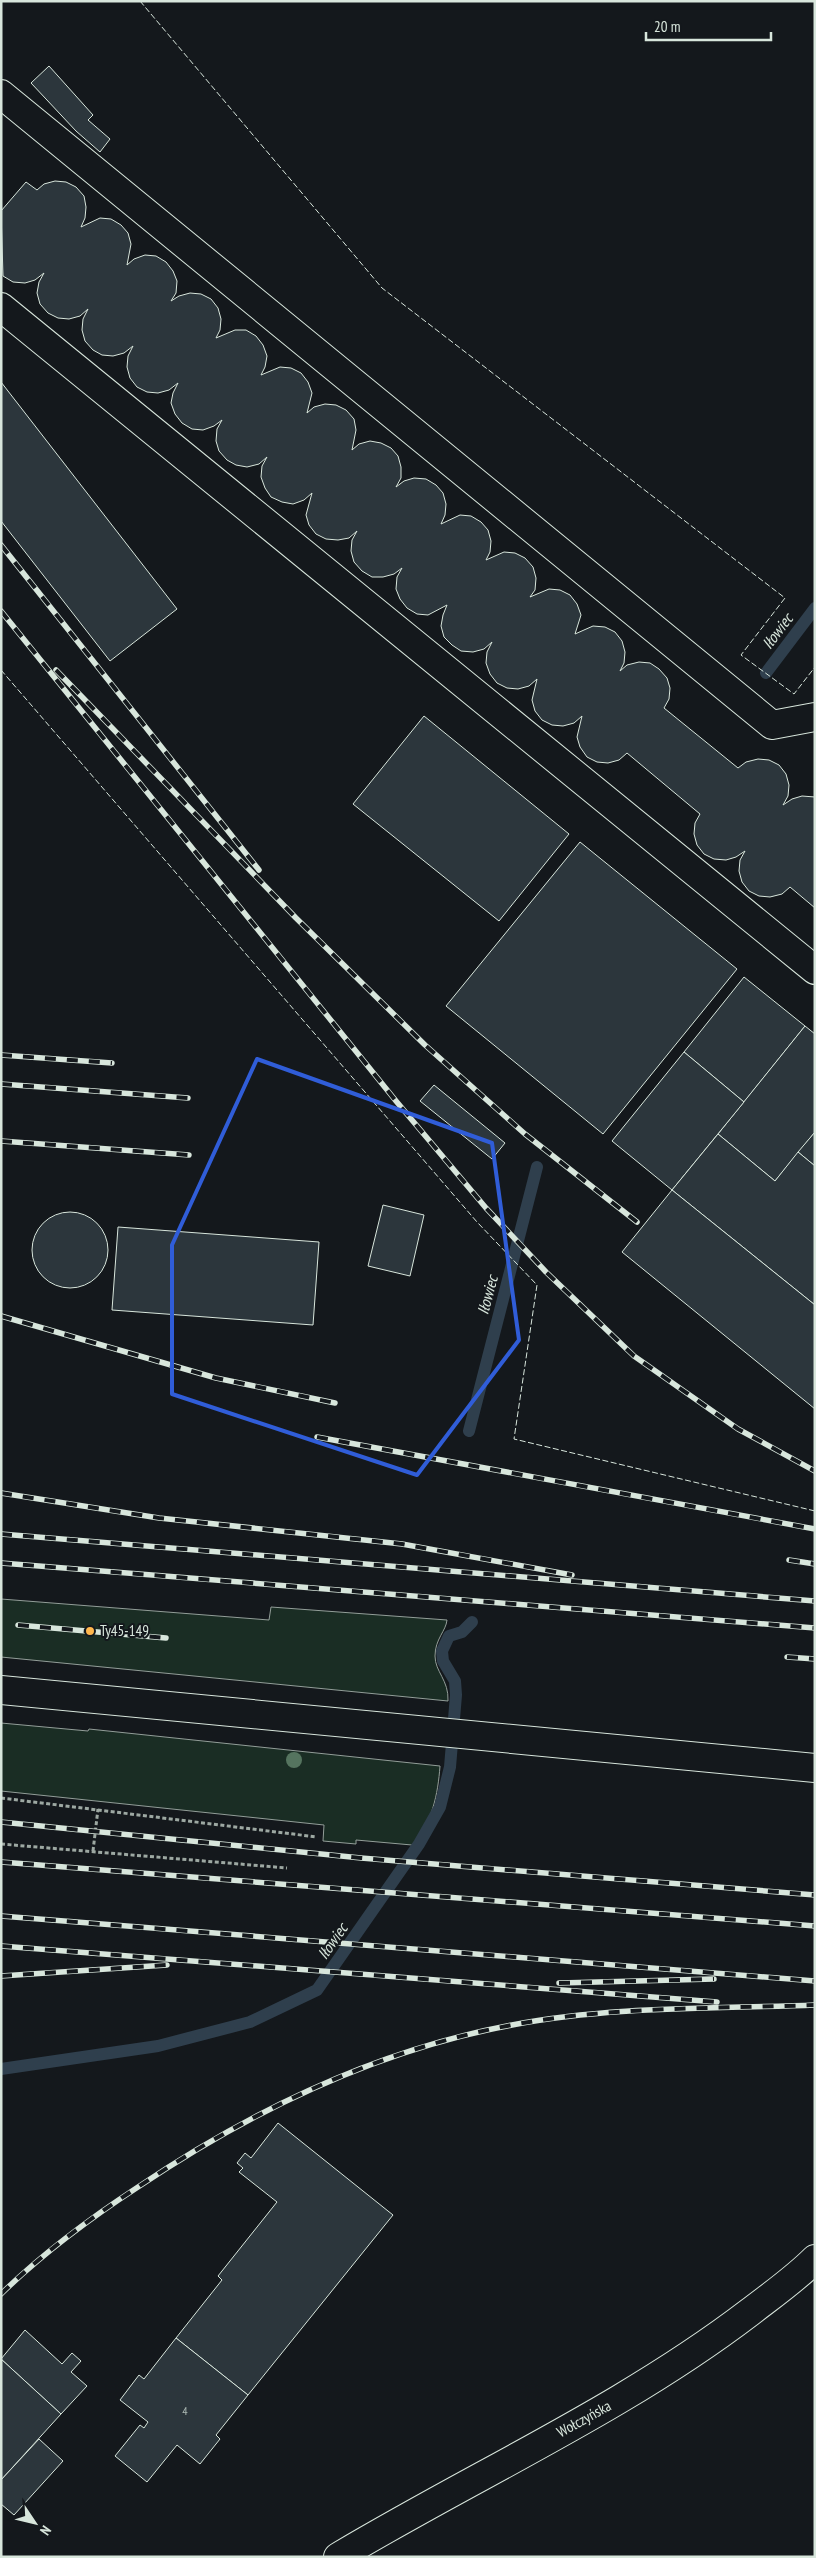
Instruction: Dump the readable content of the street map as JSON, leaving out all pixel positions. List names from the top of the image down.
{
  "streets": {
    "street": ["Wołczyńska"]
  },
  "water": ["Iłowiec"],
  "places": ["Ty45-149"],
  "house_numbers": ["4"],
  "scale_bar": "20 m",
  "north": "bottom right"
}
